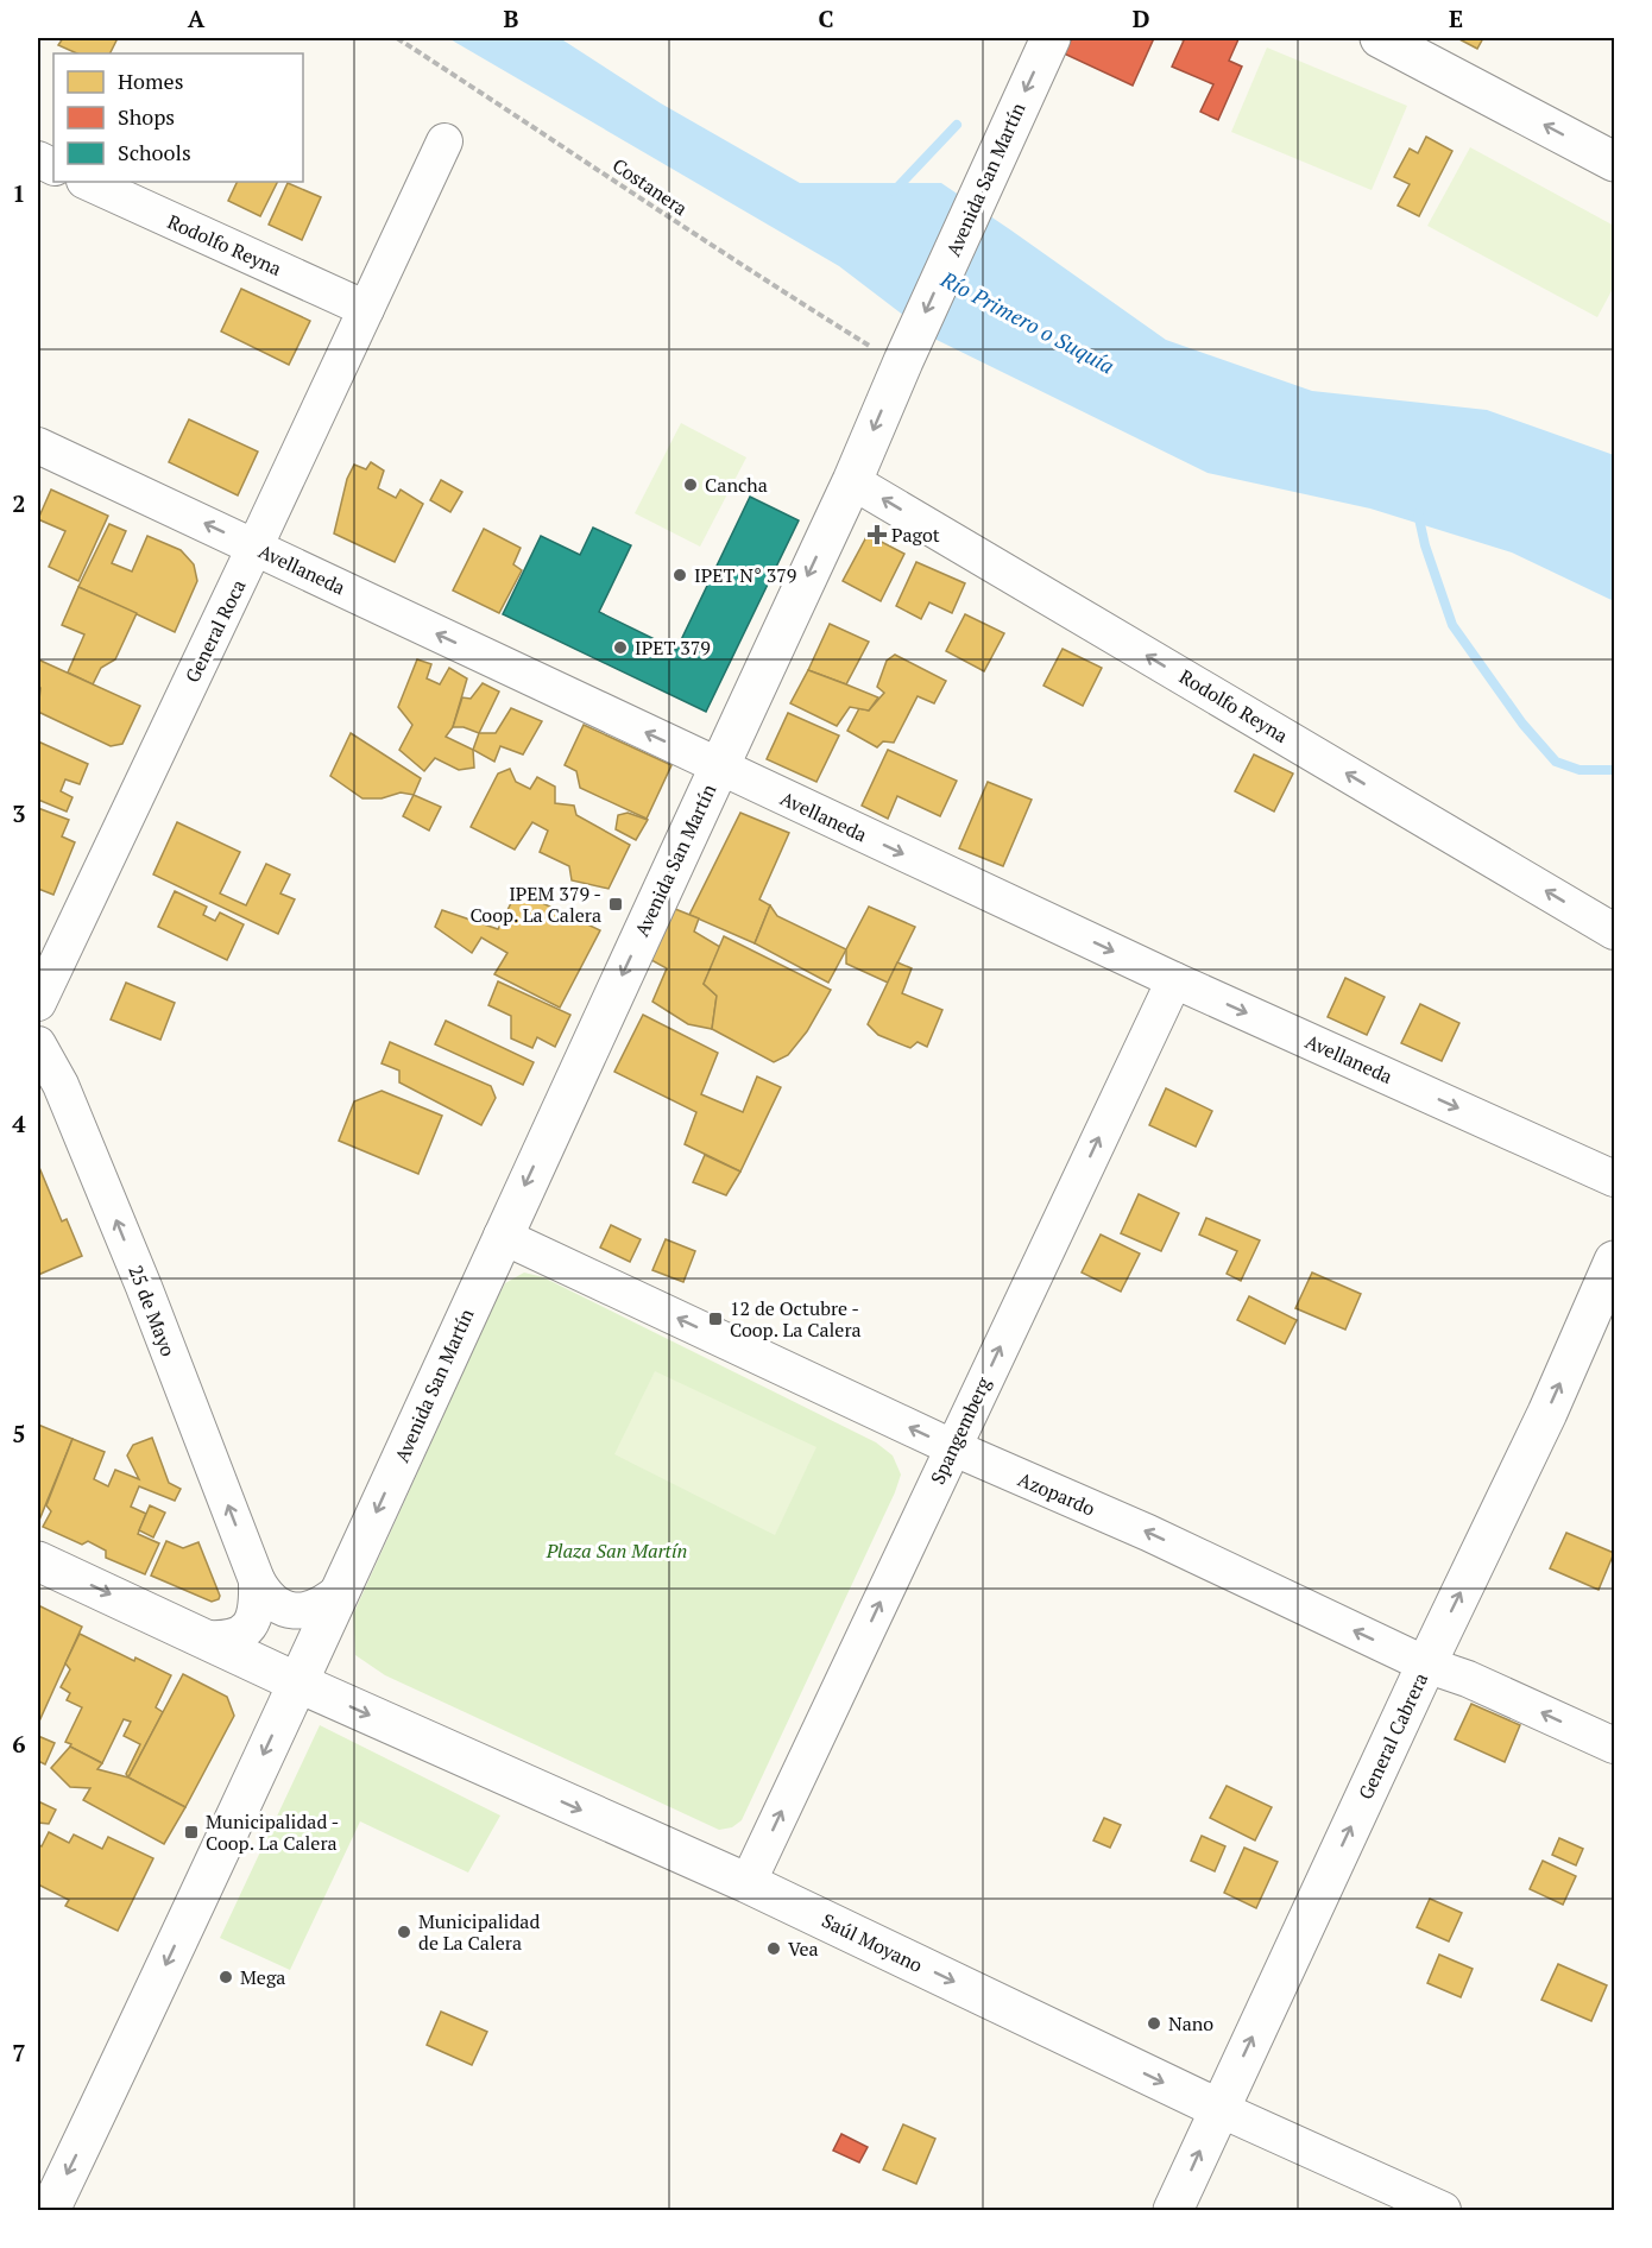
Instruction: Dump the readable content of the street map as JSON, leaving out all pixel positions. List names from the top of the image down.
{
  "streets": {
    "street": [
      "Avenida San Martín",
      "Rodolfo Reyna",
      "Avellaneda",
      "General Roca",
      "25 de Mayo",
      "Spangemberg",
      "Azopardo",
      "General Cabrera",
      "Saúl Moyano"
    ],
    "path": ["Costanera"]
  },
  "crossings": [
    ["Avenida San Martín", "Costanera"],
    ["Avenida San Martín", "Rodolfo Reyna"],
    ["Avenida San Martín", "Avellaneda"],
    ["Avenida San Martín", "25 de Mayo"],
    ["Avenida San Martín", "Azopardo"],
    ["Avenida San Martín", "Saúl Moyano"],
    ["Rodolfo Reyna", "General Roca"],
    ["Avellaneda", "General Roca"],
    ["Avellaneda", "Spangemberg"],
    ["25 de Mayo", "Saúl Moyano"],
    ["Spangemberg", "Azopardo"],
    ["Spangemberg", "Saúl Moyano"],
    ["Azopardo", "General Cabrera"],
    ["General Cabrera", "Saúl Moyano"]
  ],
  "one_way": [
    "Avenida San Martín",
    "Rodolfo Reyna",
    "25 de Mayo",
    "Spangemberg",
    "Azopardo",
    "General Cabrera",
    "Saúl Moyano"
  ],
  "water": ["Río Primero o Suquía"],
  "parks": ["Plaza San Martín"],
  "places": {
    "other": [
      "Cancha",
      "IPET N° 379",
      "IPET 379",
      "Municipalidad de La Calera",
      "Vea",
      "Mega",
      "Nano"
    ],
    "health": ["Pagot"],
    "transit": ["IPEM 379 - Coop. La Calera", "12 de Octubre - Coop. La Calera", "Municipalidad - Coop. La Calera"]
  },
  "legend": ["Homes", "Shops", "Schools"],
  "grid": {
    "columns": [
      "A",
      "B",
      "C",
      "D",
      "E"
    ],
    "rows": [
      "1",
      "2",
      "3",
      "4",
      "5",
      "6",
      "7"
    ]
  }
}
